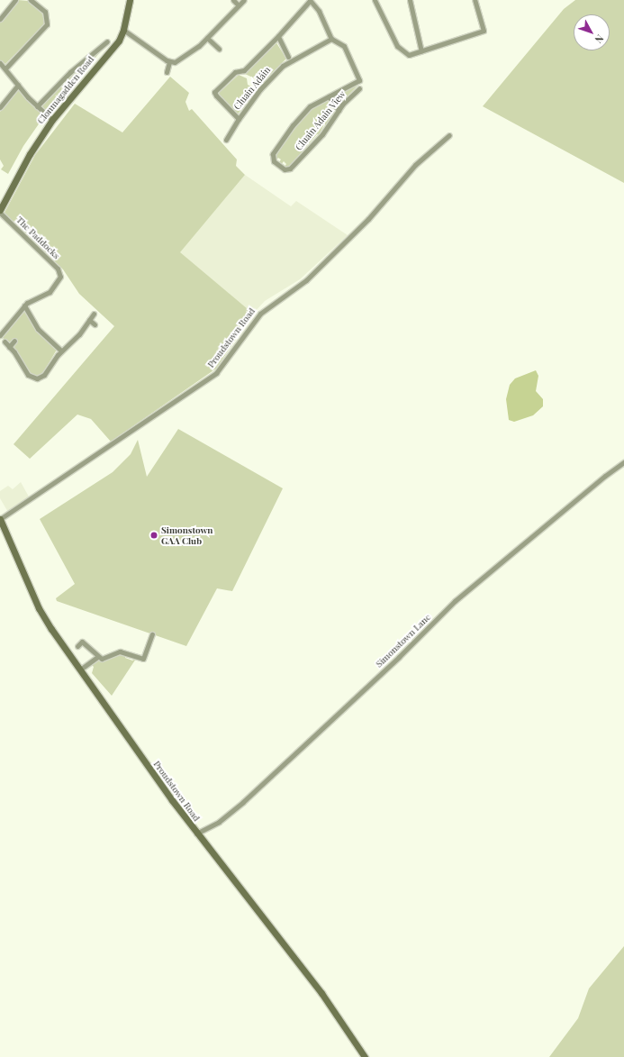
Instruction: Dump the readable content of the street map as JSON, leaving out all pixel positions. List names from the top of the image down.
{
  "streets": {
    "main road": ["Clonmagadden Road", "Proudstown Road"],
    "street": [
      "Cluain Adáin",
      "Cluain Adain View",
      "The Paddocks",
      "Simonstown Lane"
    ]
  },
  "crossings": [
    ["Cluain Adáin", "Cluain Adain View"],
    ["Clonmagadden Road", "The Paddocks"],
    ["Proudstown Road", "Simonstown Lane"]
  ],
  "places": ["Simonstown GAA Club"],
  "north": "bottom right"
}
